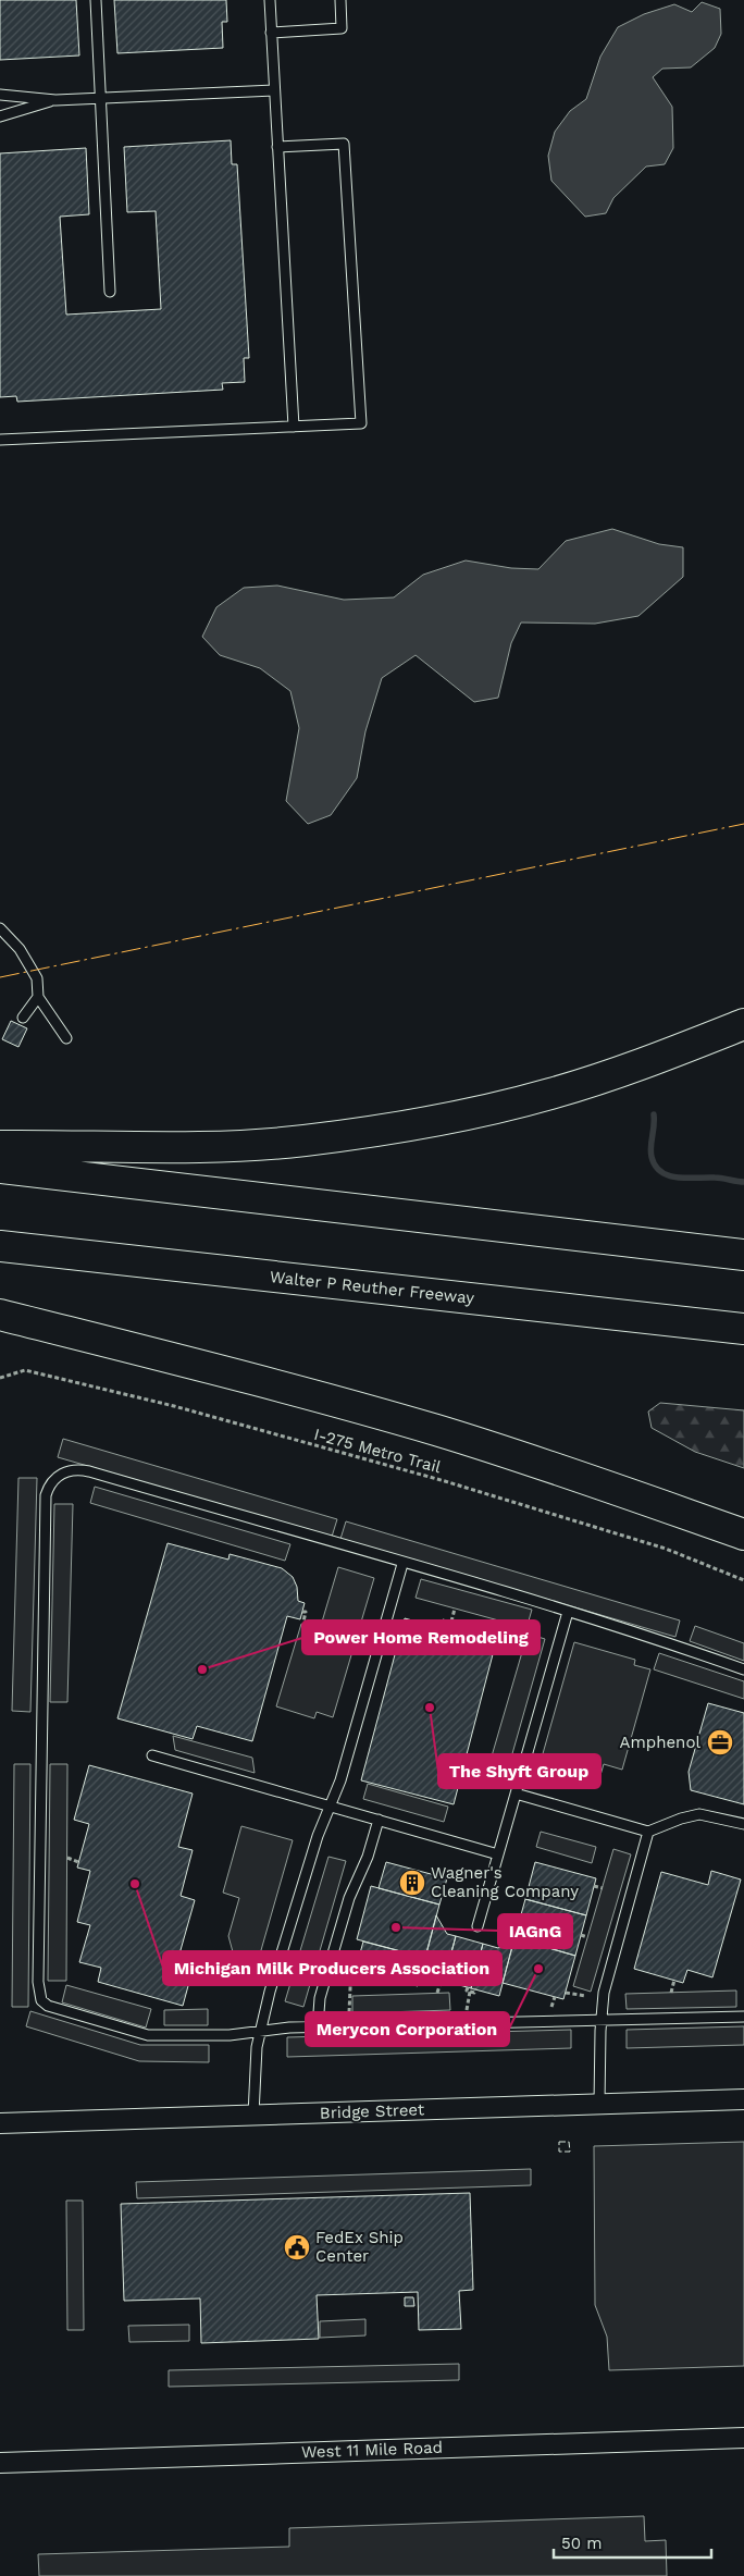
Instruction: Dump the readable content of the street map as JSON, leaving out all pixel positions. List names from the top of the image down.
{
  "streets": {
    "highway": ["Walter P Reuther Freeway"],
    "street": ["Bridge Street", "West 11 Mile Road"],
    "path": ["I-275 Metro Trail"]
  },
  "places": {
    "other": [
      "Power Home Remodeling",
      "The Shyft Group",
      "Michigan Milk Producers Association",
      "IAGnG",
      "Merycon Corporation"
    ],
    "office": ["Amphenol"],
    "building": ["Wagner's Cleaning Company"],
    "public building": ["FedEx Ship Center"]
  },
  "scale_bar": "50 m"
}
